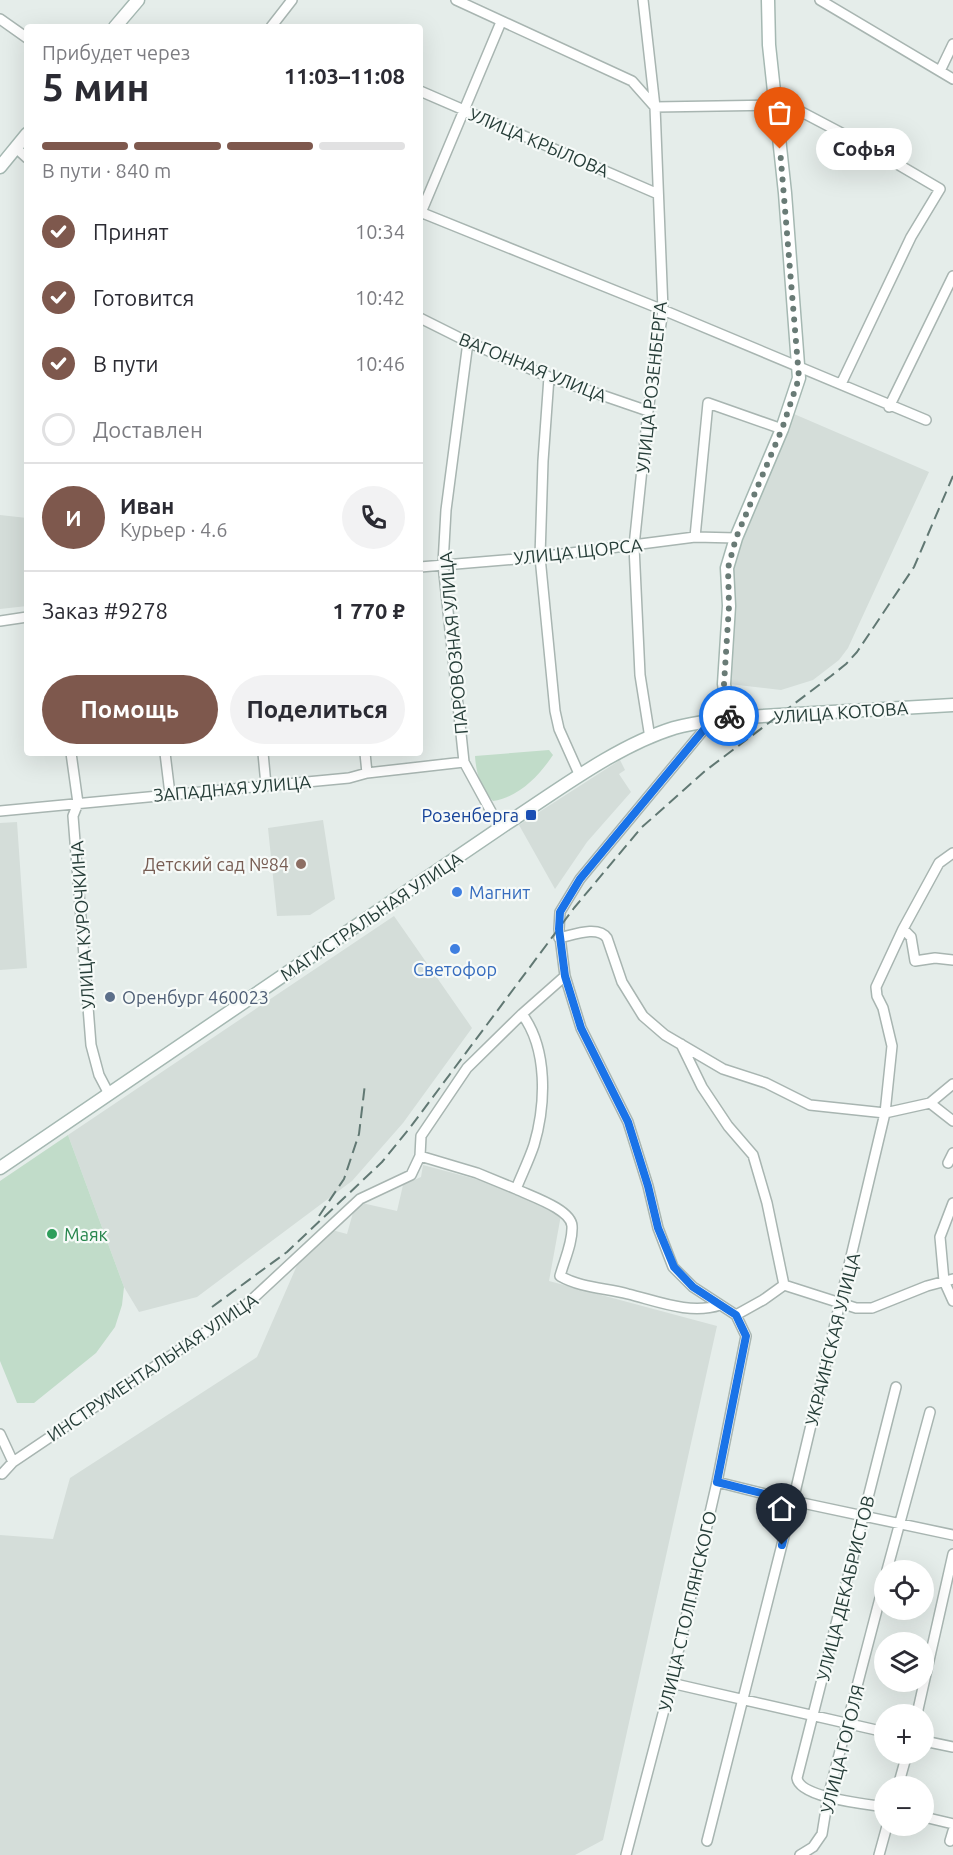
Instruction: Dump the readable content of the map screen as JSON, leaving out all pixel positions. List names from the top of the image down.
{
  "streets": {
    "street": [
      "УЛИЦА КРЫЛОВА",
      "ВАГОННАЯ УЛИЦА",
      "УЛИЦА РОЗЕНБЕРГА",
      "УЛИЦА ЩОРСА",
      "ПАРОВОЗНАЯ УЛИЦА",
      "УЛИЦА КОТОВА",
      "ЗАПАДНАЯ УЛИЦА",
      "МАГИСТРАЛЬНАЯ УЛИЦА",
      "УЛИЦА КУРОЧКИНА",
      "УКРАИНСКАЯ УЛИЦА",
      "ИНСТРУМЕНТАЛЬНАЯ УЛИЦА",
      "УЛИЦА ДЕКАБРИСТОВ",
      "УЛИЦА СТОЛПЯНСКОГО",
      "УЛИЦА ГОГОЛЯ"
    ]
  },
  "crossings": [
    ["УЛИЦА КРЫЛОВА", "УЛИЦА РОЗЕНБЕРГА"],
    ["ВАГОННАЯ УЛИЦА", "УЛИЦА РОЗЕНБЕРГА"],
    ["ВАГОННАЯ УЛИЦА", "ПАРОВОЗНАЯ УЛИЦА"],
    ["УЛИЦА РОЗЕНБЕРГА", "УЛИЦА ЩОРСА"],
    ["УЛИЦА РОЗЕНБЕРГА", "МАГИСТРАЛЬНАЯ УЛИЦА"],
    ["УЛИЦА ЩОРСА", "ПАРОВОЗНАЯ УЛИЦА"],
    ["ПАРОВОЗНАЯ УЛИЦА", "ЗАПАДНАЯ УЛИЦА"],
    ["ПАРОВОЗНАЯ УЛИЦА", "МАГИСТРАЛЬНАЯ УЛИЦА"],
    ["УЛИЦА КОТОВА", "МАГИСТРАЛЬНАЯ УЛИЦА"],
    ["ЗАПАДНАЯ УЛИЦА", "УЛИЦА КУРОЧКИНА"],
    ["МАГИСТРАЛЬНАЯ УЛИЦА", "УЛИЦА КУРОЧКИНА"],
    ["УЛИЦА ДЕКАБРИСТОВ", "УЛИЦА ГОГОЛЯ"]
  ],
  "places": {
    "other": [
      "Софья",
      "Детский сад №84",
      "Магнит",
      "Светофор",
      "Оренбург 460023",
      "Маяк"
    ],
    "transit": ["Розенберга"]
  },
  "page": {
    "heading": ["5 мин", "Прибудет через", "11:03–11:08"],
    "panel": [
      "Иван",
      "Курьер · 4.6",
      "Заказ #9278",
      "1 770 ₽"
    ],
    "bar": "В пути · 840 m",
    "bubble": "Софья",
    "list": [
      ["Принят", "10:34"],
      ["Готовится", "10:42"],
      ["В пути", "10:46"],
      "Доставлен"
    ],
    "round": "И",
    "buttons": ["Помощь", "Поделиться"],
    "map_buttons": ["+", "−"]
  }
}
